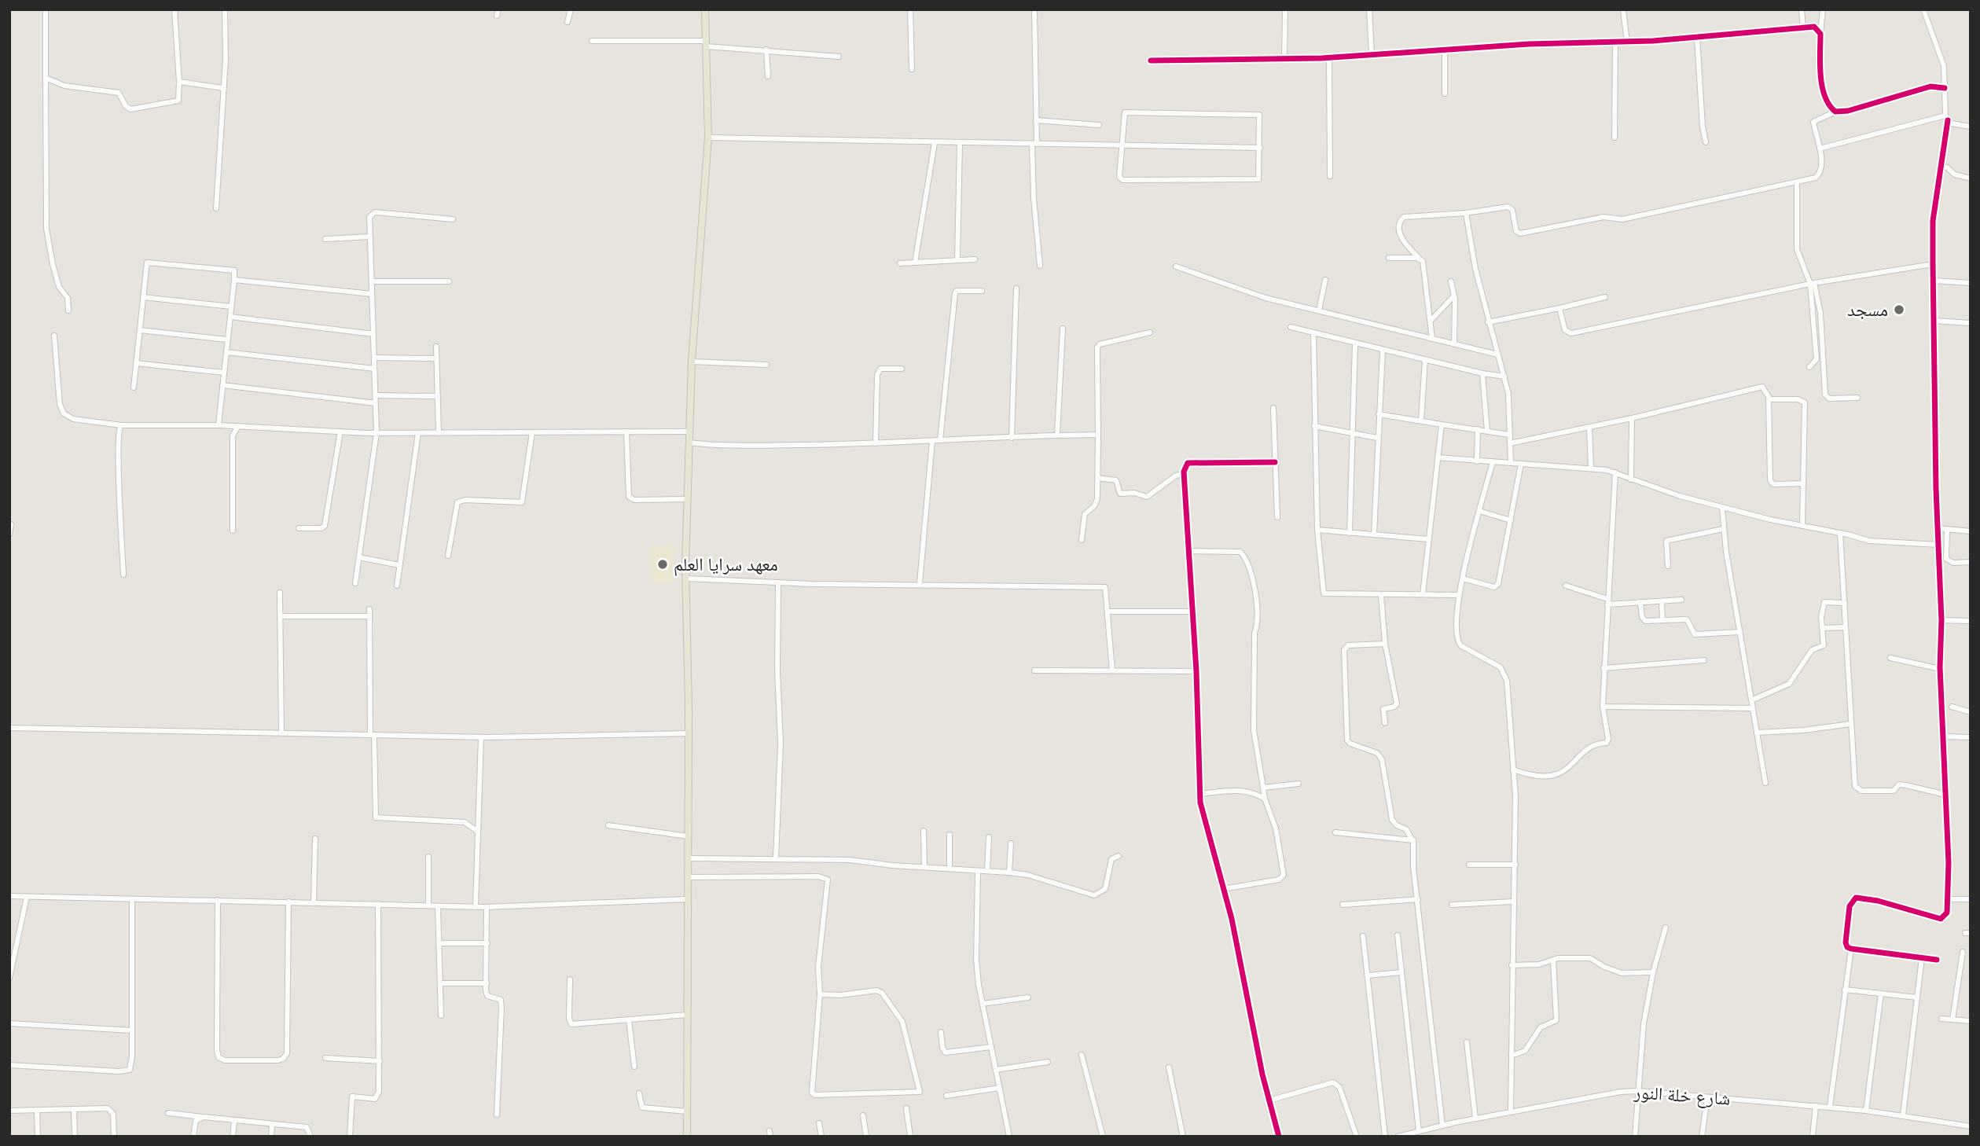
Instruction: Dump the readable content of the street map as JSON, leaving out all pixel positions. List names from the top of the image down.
{
  "streets": {
    "street": ["شارع خلة النور"]
  },
  "places": ["مسجد", "معهد سرايا العلم"]
}
